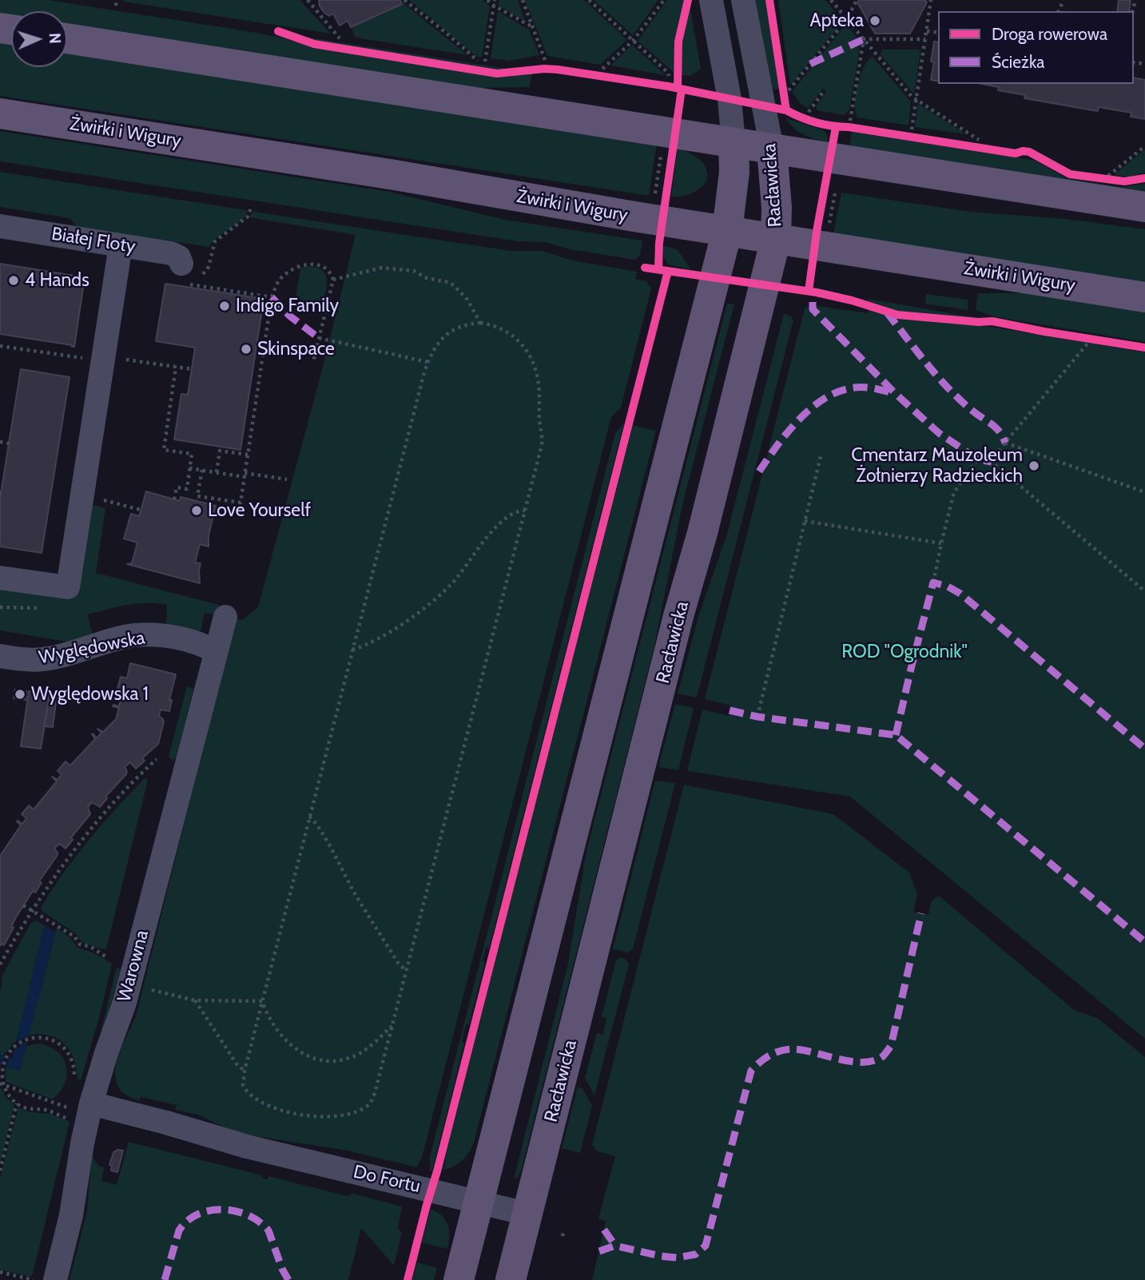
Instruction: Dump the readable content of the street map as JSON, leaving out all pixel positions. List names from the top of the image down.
{
  "streets": {
    "main road": ["Żwirki i Wigury", "Racławicka"],
    "street": [
      "Białej Floty",
      "Wyględowska",
      "Warowna",
      "Do Fortu"
    ]
  },
  "crossings": [
    ["Żwirki i Wigury", "Racławicka"],
    ["Racławicka", "Do Fortu"],
    ["Wyględowska", "Warowna"],
    ["Warowna", "Do Fortu"]
  ],
  "parks": ["ROD \"Ogrodnik\""],
  "places": [
    "Apteka",
    "4 Hands",
    "Indigo Family",
    "Skinspace",
    "Cmentarz Mauzoleum Żołnierzy Radzieckich",
    "Love Yourself",
    "Wyględowska 1"
  ],
  "legend": ["Droga rowerowa", "Ścieżka"],
  "north": "right"
}
